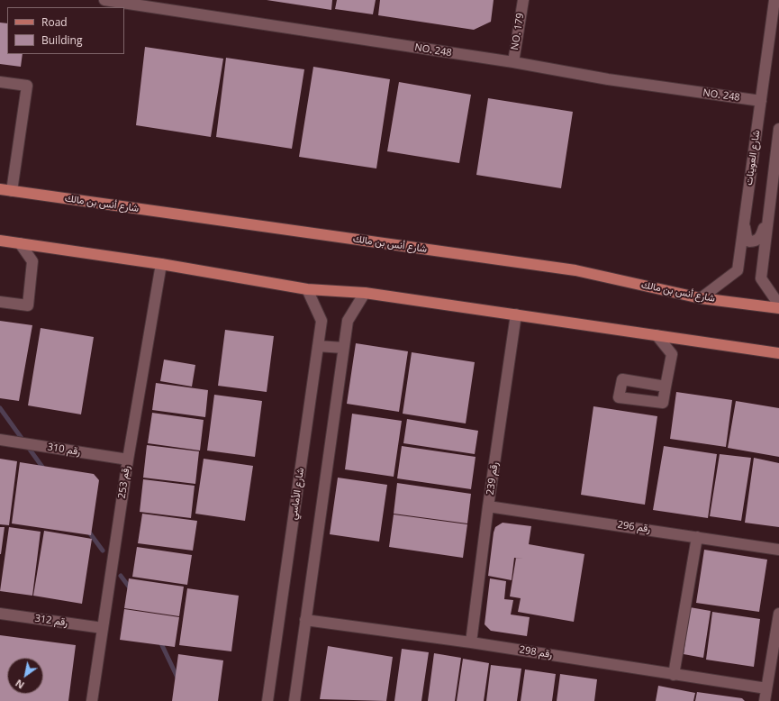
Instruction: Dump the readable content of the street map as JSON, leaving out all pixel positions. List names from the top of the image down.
{
  "streets": {
    "main road": ["شارع أنس بن مالك"],
    "street": [
      "NO. 179",
      "NO. 248",
      "شارع العوينات",
      "رقم 310",
      "رقم 239",
      "رقم 253",
      "شارع الأماسي",
      "رقم 296",
      "رقم 312",
      "رقم 298"
    ]
  },
  "crossings": [
    ["NO. 179", "NO. 248"],
    ["NO. 248", "شارع العوينات"],
    ["شارع العوينات", "شارع أنس بن مالك"],
    ["رقم 310", "رقم 253"],
    ["رقم 239", "رقم 296"],
    ["رقم 239", "رقم 298"],
    ["رقم 253", "رقم 312"]
  ],
  "legend": ["Road", "Building"],
  "north": "bottom left"
}
